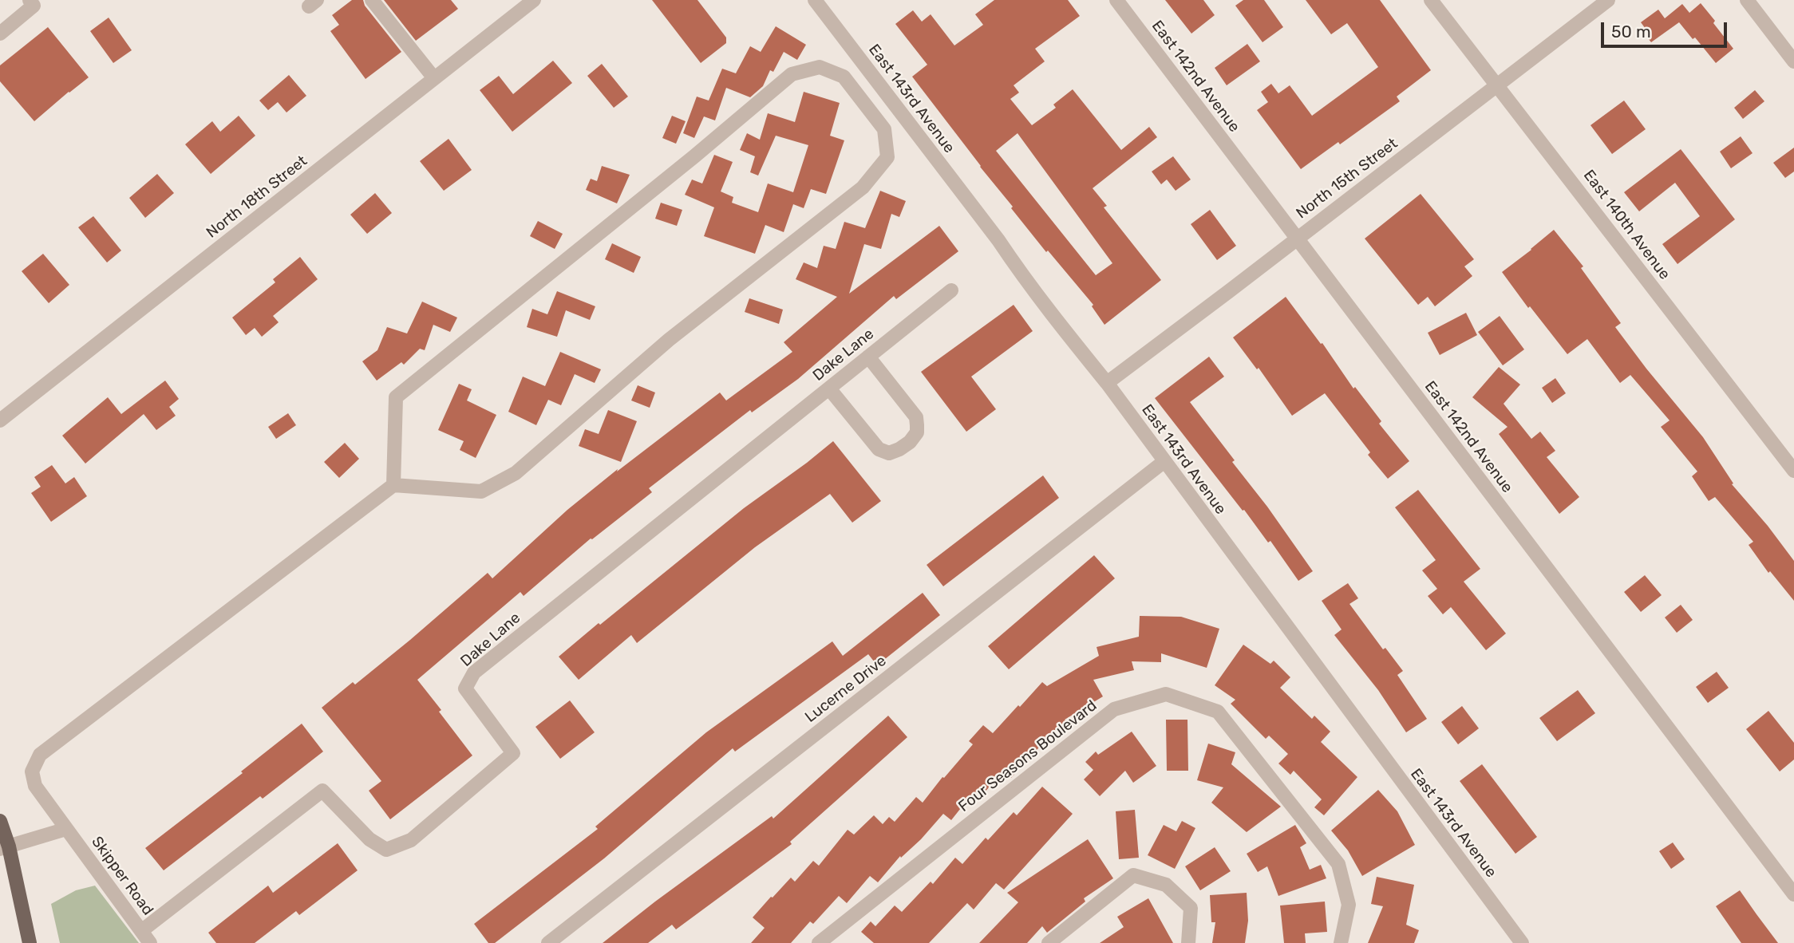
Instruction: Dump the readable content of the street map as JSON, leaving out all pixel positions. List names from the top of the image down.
{
  "streets": {
    "street": [
      "East 142nd Avenue",
      "East 143rd Avenue",
      "North 15th Street",
      "North 18th Street",
      "East 140th Avenue",
      "Dake Lane",
      "Lucerne Drive",
      "Four Seasons Boulevard",
      "Skipper Road"
    ]
  },
  "crossings": [
    ["East 142nd Avenue", "North 15th Street"],
    ["East 143rd Avenue", "North 15th Street"],
    ["East 143rd Avenue", "Lucerne Drive"],
    ["North 15th Street", "East 140th Avenue"],
    ["Dake Lane", "Skipper Road"]
  ],
  "scale_bar": "50 m"
}
